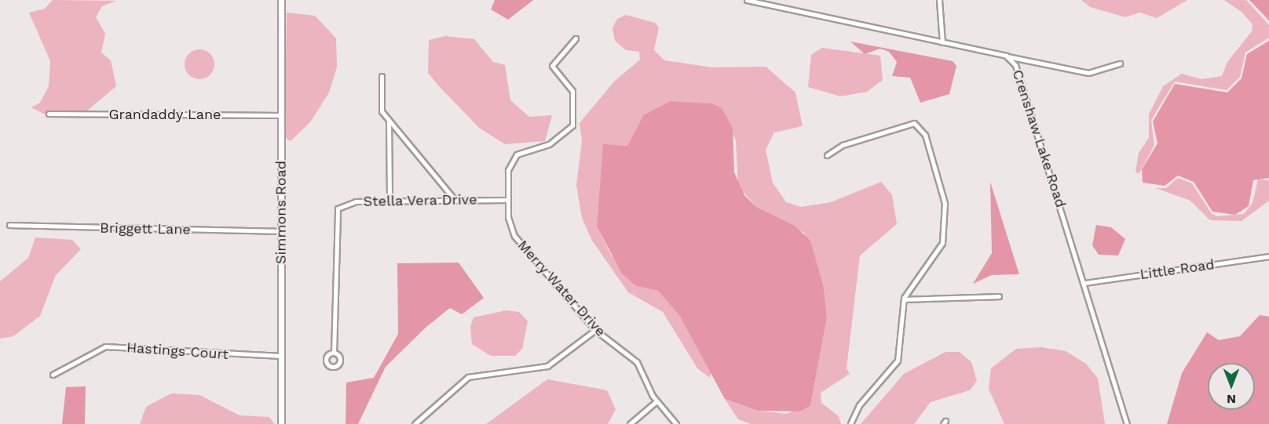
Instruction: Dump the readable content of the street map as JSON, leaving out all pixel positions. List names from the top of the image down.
{
  "streets": {
    "street": [
      "Grandaddy Lane",
      "Crenshaw Lake Road",
      "Stella Vera Drive",
      "Simmons Road",
      "Briggett Lane",
      "Little Road",
      "Merry Water Drive",
      "Hastings Court"
    ]
  },
  "crossings": [
    ["Grandaddy Lane", "Simmons Road"],
    ["Crenshaw Lake Road", "Little Road"],
    ["Stella Vera Drive", "Merry Water Drive"],
    ["Simmons Road", "Briggett Lane"],
    ["Simmons Road", "Hastings Court"]
  ],
  "north": "bottom"
}
